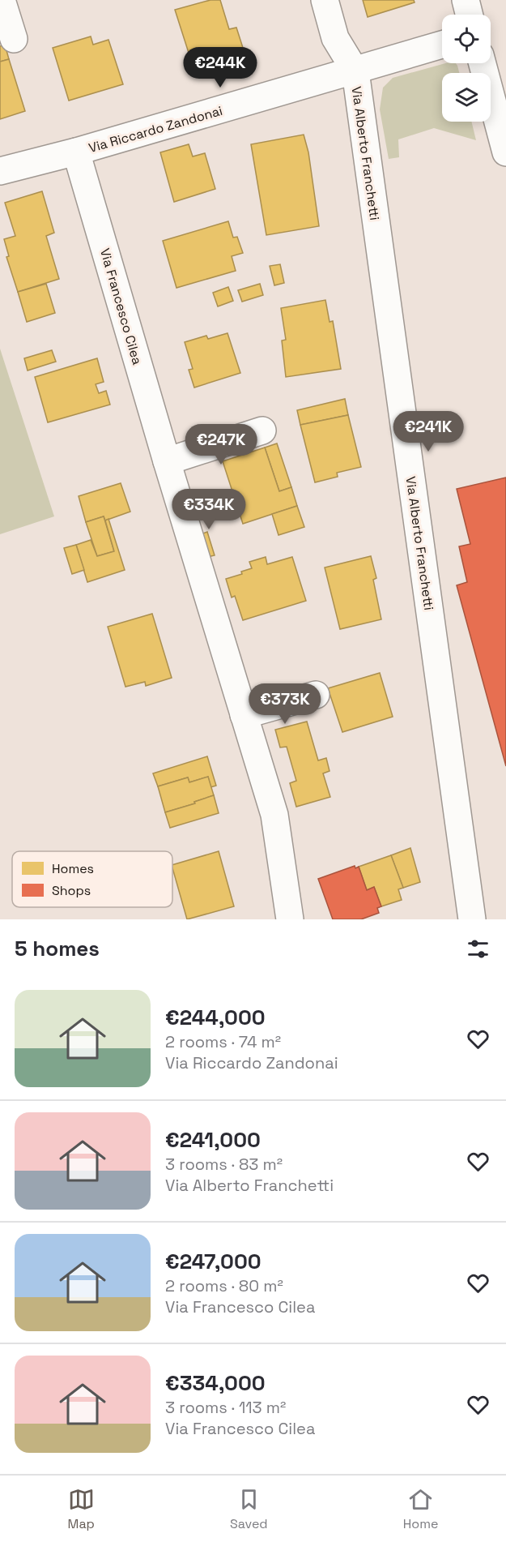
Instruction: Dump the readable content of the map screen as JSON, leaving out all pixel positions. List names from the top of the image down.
{
  "streets": {
    "street": ["Via Riccardo Zandonai", "Via Alberto Franchetti", "Via Francesco Cilea"]
  },
  "crossings": [
    ["Via Riccardo Zandonai", "Via Alberto Franchetti"],
    ["Via Riccardo Zandonai", "Via Francesco Cilea"]
  ],
  "legend": ["Homes", "Shops"],
  "page": {
    "price": [
      "€244K",
      "€241K",
      "€247K",
      "€334K",
      "€373K"
    ],
    "heading": "5 homes",
    "list": [
      {
        "name": "€244,000",
        "note": "2 rooms · 74 m² · Via Riccardo Zandonai"
      },
      {
        "name": "€241,000",
        "note": "3 rooms · 83 m² · Via Alberto Franchetti"
      },
      {
        "name": "€247,000",
        "note": "2 rooms · 80 m² · Via Francesco Cilea"
      },
      {
        "name": "€334,000",
        "note": "3 rooms · 113 m² · Via Francesco Cilea"
      }
    ],
    "tabs": ["Map", "Saved", "Home"]
  }
}
